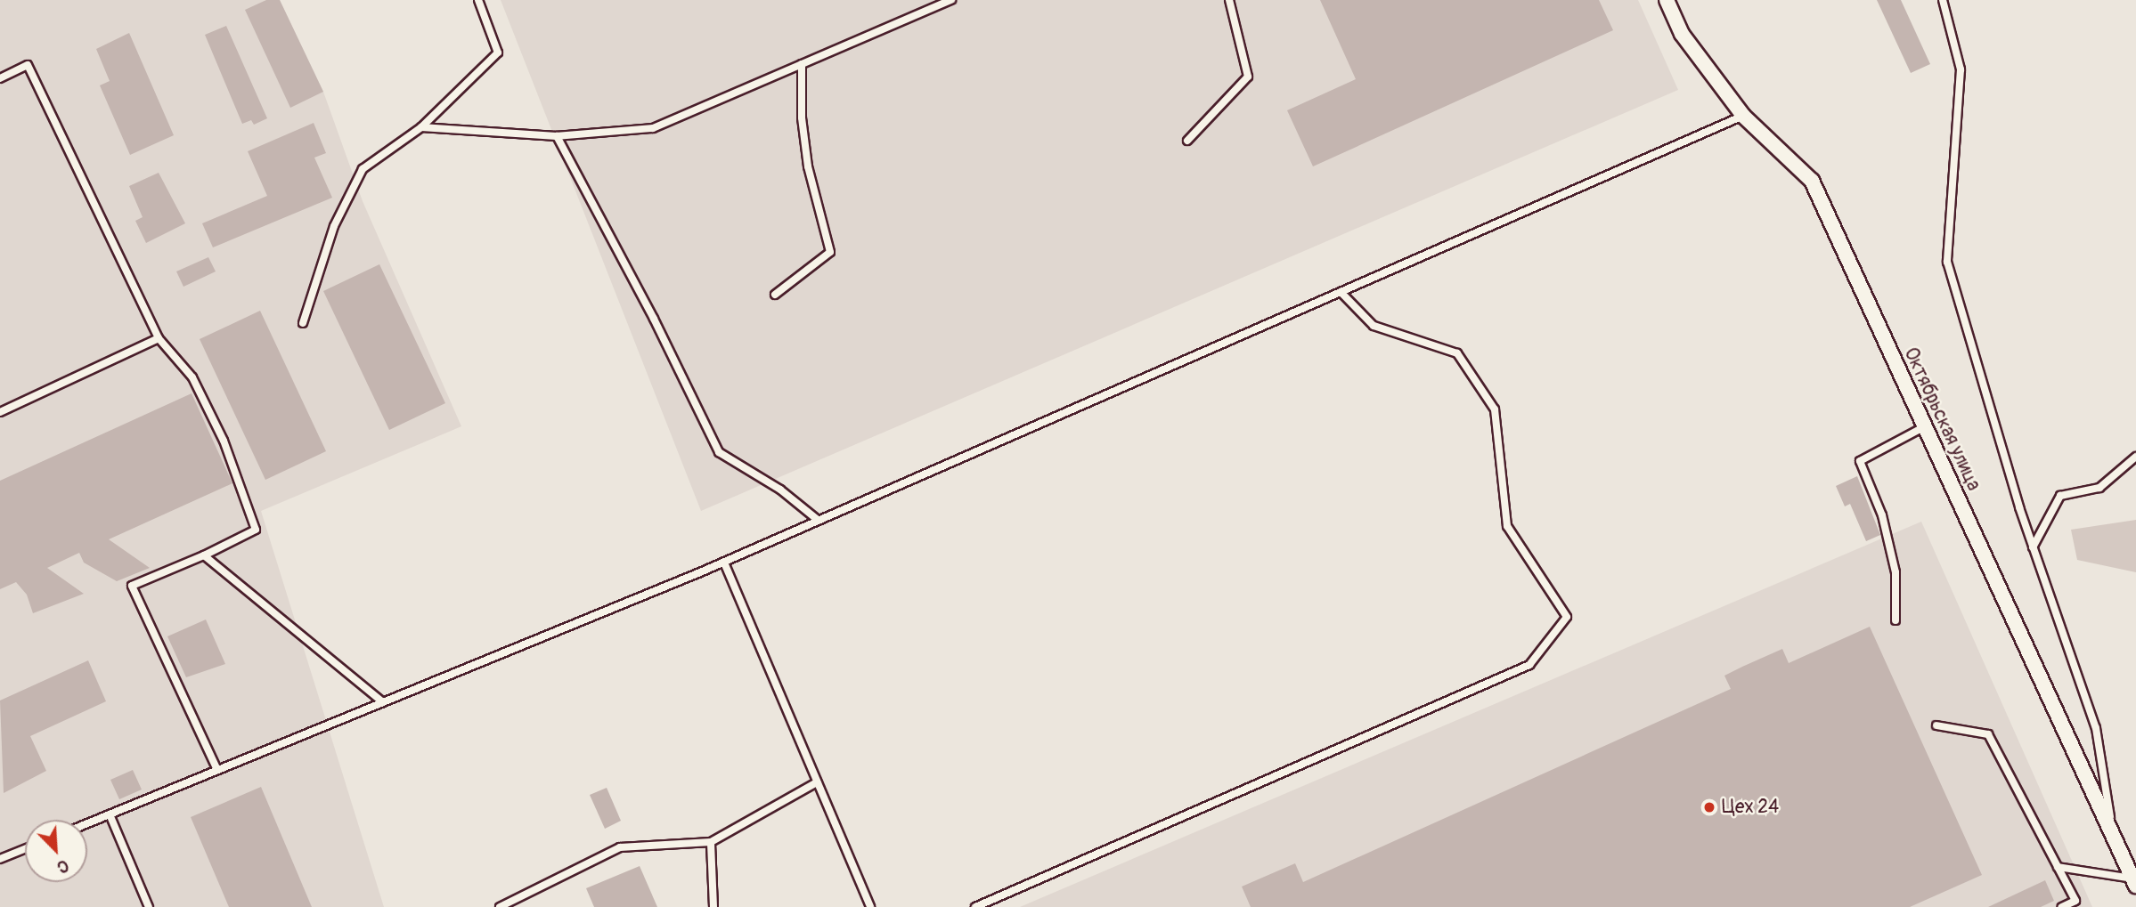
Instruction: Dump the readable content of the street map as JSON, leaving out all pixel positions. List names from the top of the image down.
{
  "streets": {
    "street": ["Октябрьская улица"]
  },
  "places": ["Цех 24"],
  "north": "bottom right"
}
